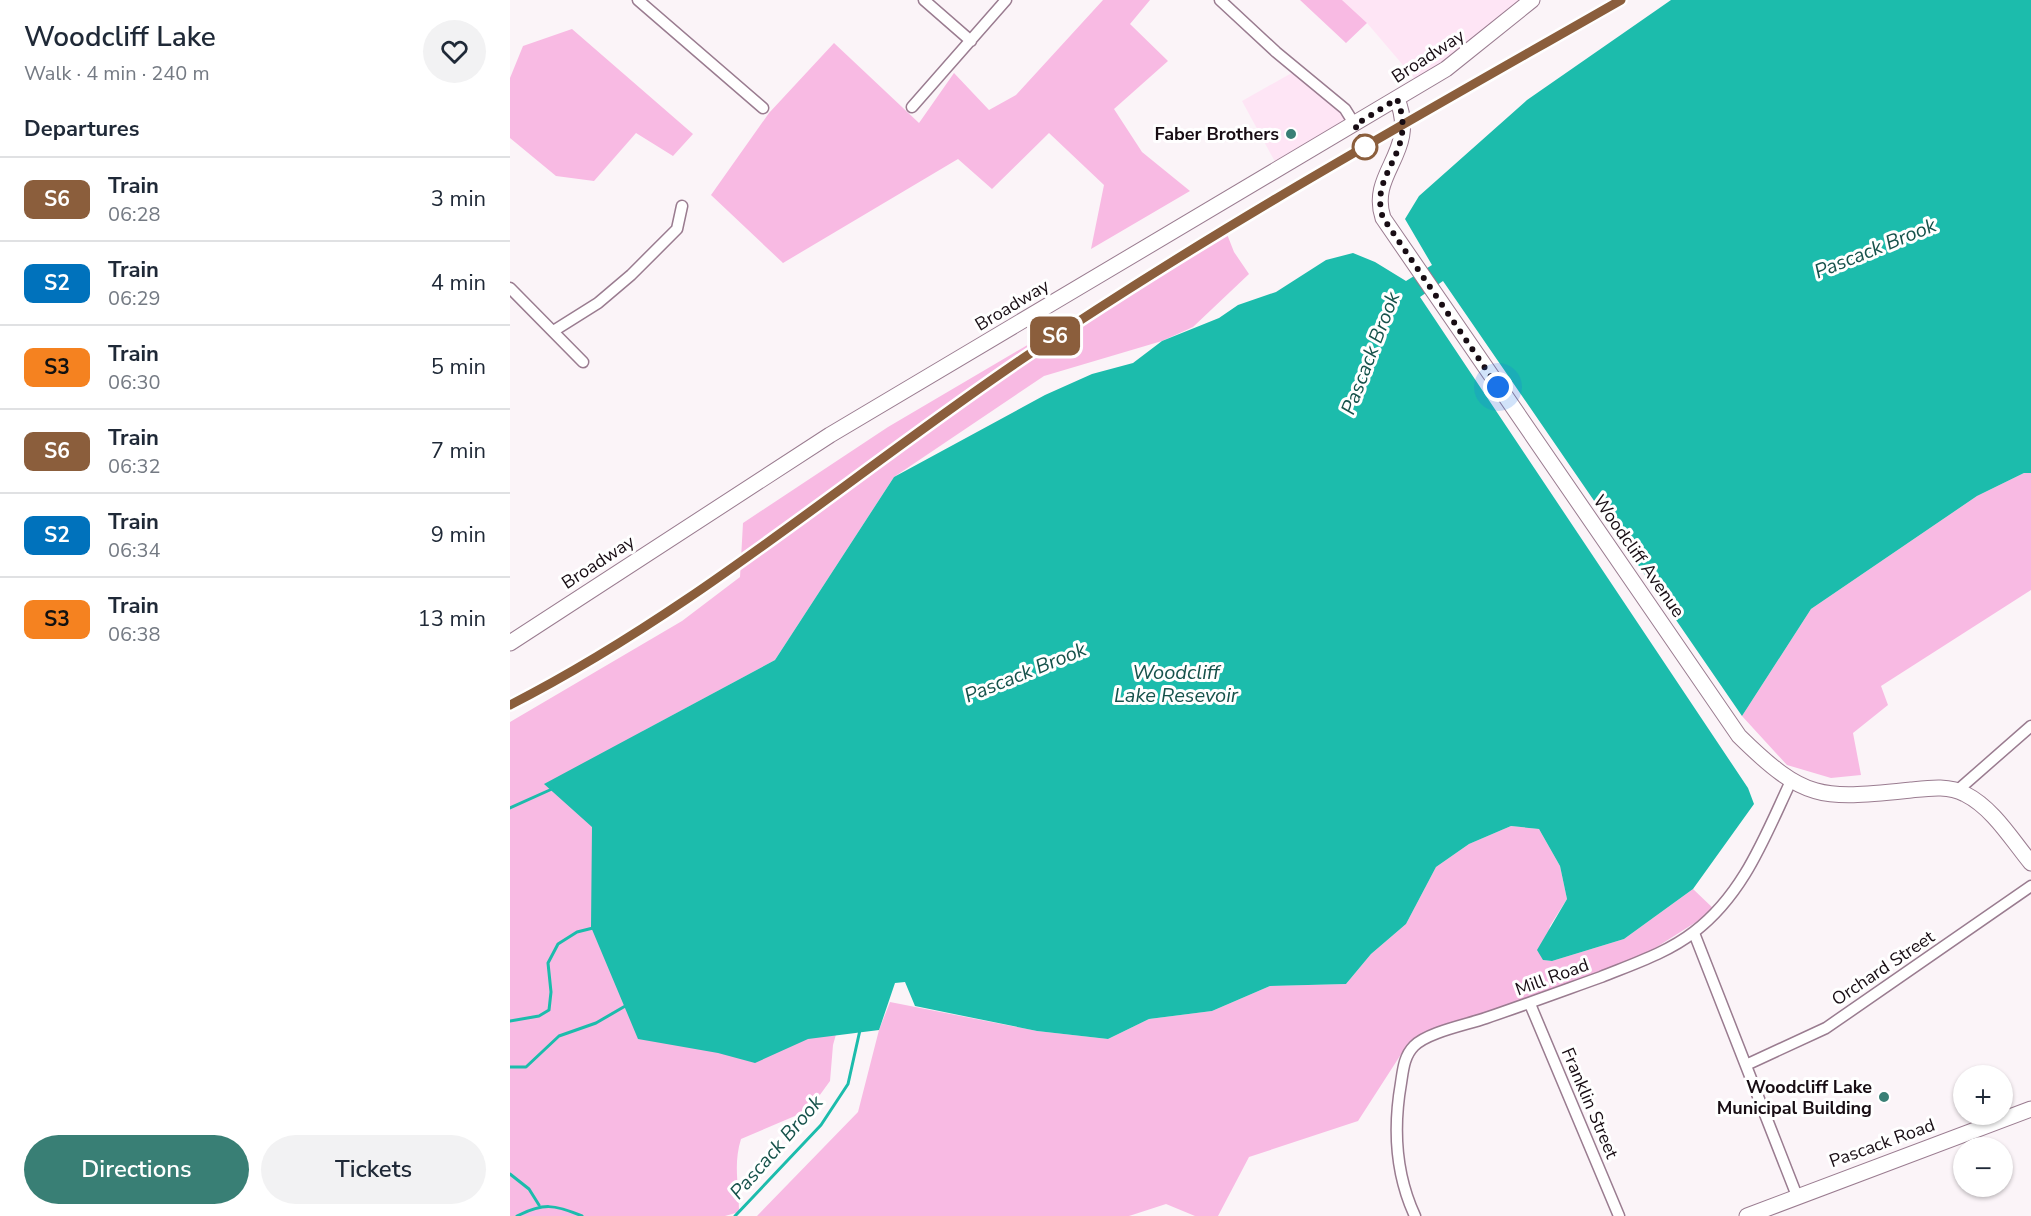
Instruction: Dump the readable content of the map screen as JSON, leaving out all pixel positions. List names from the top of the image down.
{
  "streets": {
    "street": [
      "Broadway",
      "Woodcliff Avenue",
      "Orchard Street",
      "Mill Road",
      "Franklin Street",
      "Pascack Road"
    ]
  },
  "crossings": [
    ["Broadway", "Woodcliff Avenue"],
    ["Woodcliff Avenue", "Mill Road"],
    ["Mill Road", "Franklin Street"]
  ],
  "water": ["Pascack Brook", "Woodcliff Lake Resevoir"],
  "places": ["Faber Brothers", "Woodcliff Lake Municipal Building"],
  "page": {
    "heading": [
      ["Woodcliff Lake", "Walk · 4 min · 240 m"],
      "Departures"
    ],
    "on_map": "S6",
    "list": [
      {
        "mark": "S6",
        "name": "Train",
        "note": "06:28",
        "value": "3 min"
      },
      {
        "mark": "S2",
        "name": "Train",
        "note": "06:29",
        "value": "4 min"
      },
      {
        "mark": "S3",
        "name": "Train",
        "note": "06:30",
        "value": "5 min"
      },
      {
        "mark": "S6",
        "name": "Train",
        "note": "06:32",
        "value": "7 min"
      },
      {
        "mark": "S2",
        "name": "Train",
        "note": "06:34",
        "value": "9 min"
      },
      {
        "mark": "S3",
        "name": "Train",
        "note": "06:38",
        "value": "13 min"
      }
    ],
    "map_buttons": ["+", "−"],
    "buttons": ["Directions", "Tickets"]
  }
}
